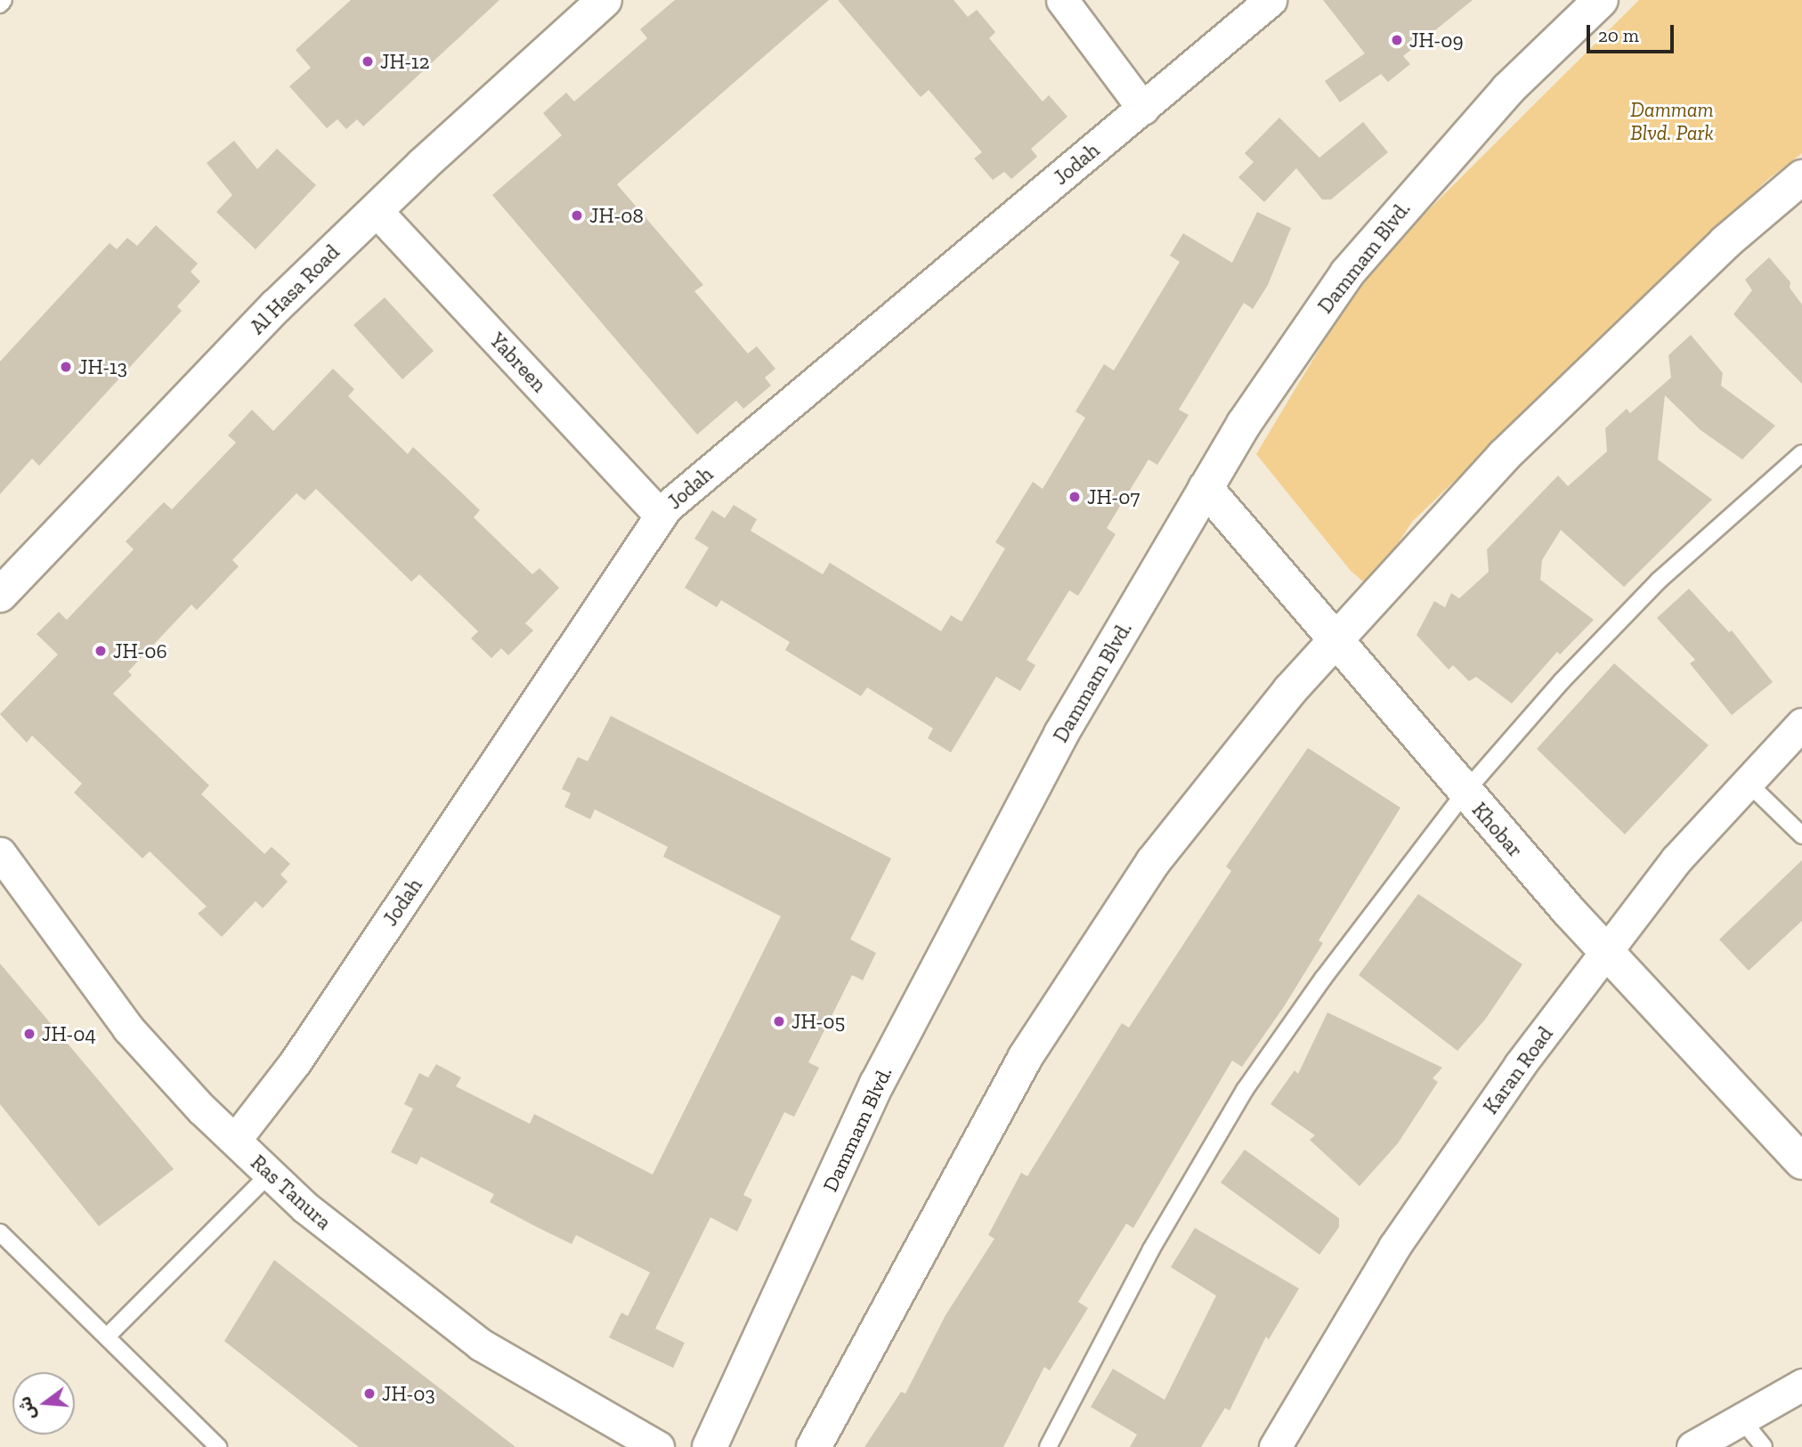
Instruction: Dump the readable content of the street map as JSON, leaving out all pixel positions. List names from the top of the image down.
{
  "streets": {
    "main road": ["Dammam Blvd.", "Al Hasa Road", "Khobar"],
    "street": [
      "Jodah",
      "Yabreen",
      "Karan Road",
      "Ras Tanura"
    ]
  },
  "crossings": [
    ["Jodah", "Yabreen"],
    ["Jodah", "Ras Tanura"],
    ["Dammam Blvd.", "Khobar"],
    ["Al Hasa Road", "Yabreen"],
    ["Khobar", "Karan Road"]
  ],
  "parks": ["Dammam Blvd. Park"],
  "places": [
    "JH-09",
    "JH-12",
    "JH-08",
    "JH-13",
    "JH-07",
    "JH-06",
    "JH-05",
    "JH-04",
    "JH-03"
  ],
  "scale_bar": "20 m",
  "north": "left"
}
